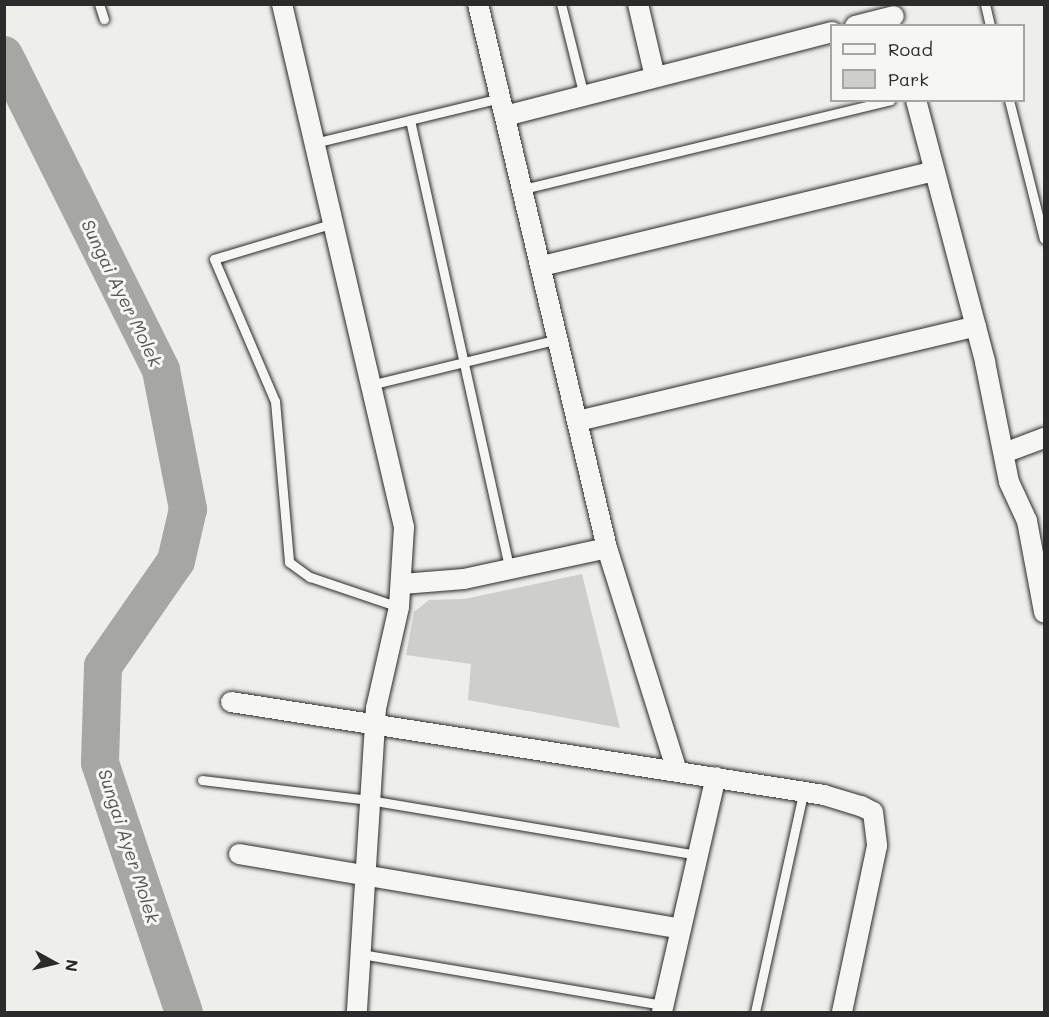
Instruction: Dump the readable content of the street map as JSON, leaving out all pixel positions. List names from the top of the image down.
{
  "water": ["Sungai Ayer Molek"],
  "legend": ["Road", "Park"],
  "north": "right"
}
